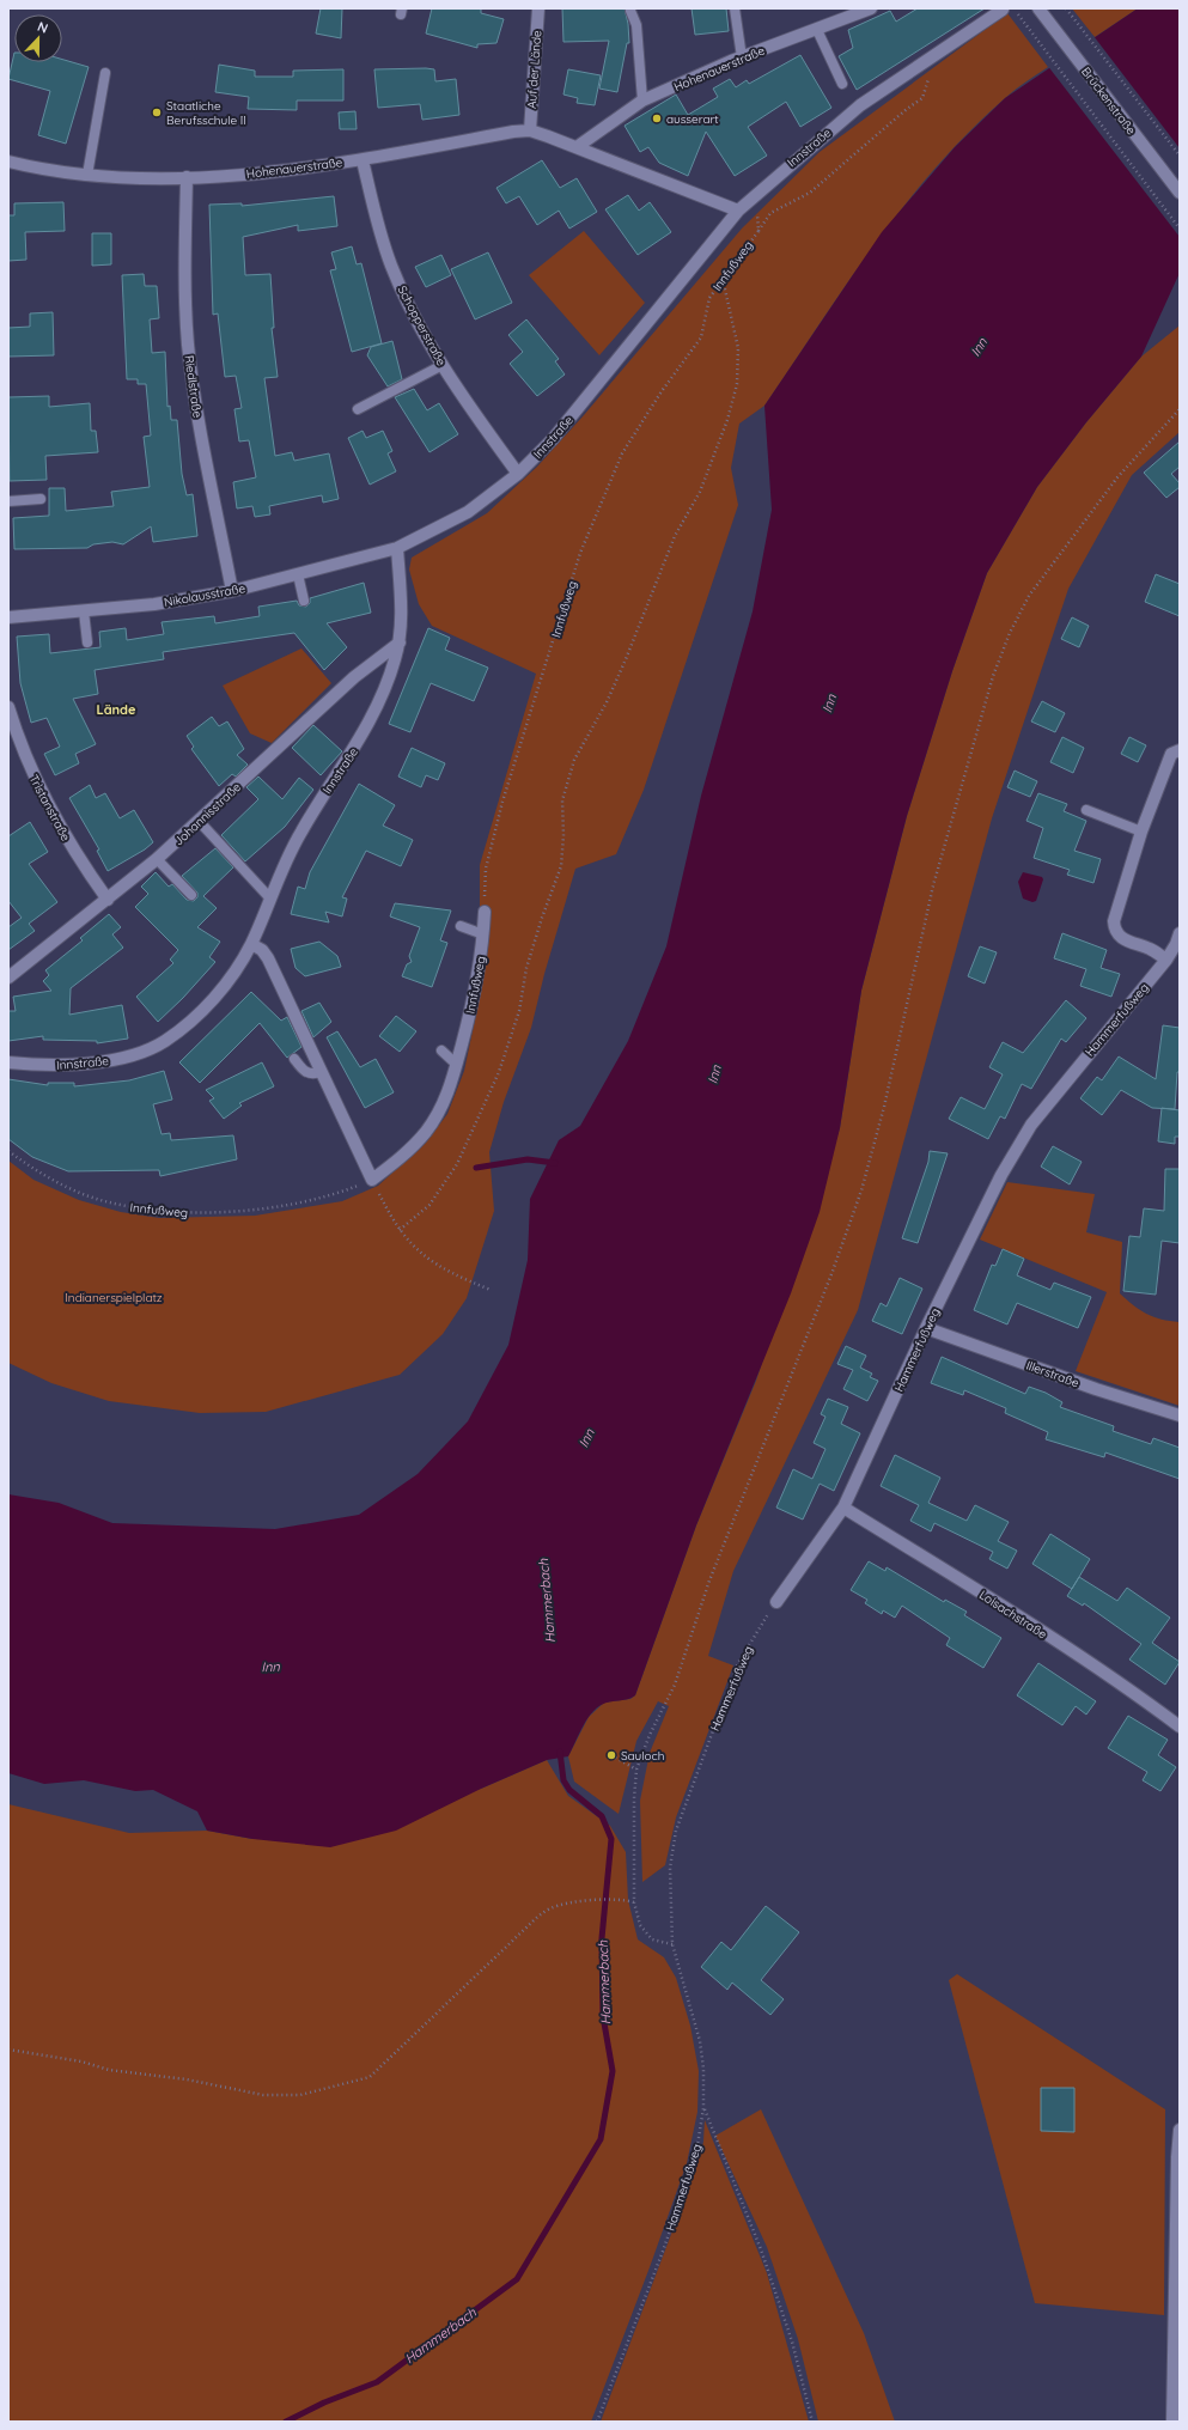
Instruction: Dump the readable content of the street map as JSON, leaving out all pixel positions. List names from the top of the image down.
{
  "streets": {
    "street": [
      "Hohenauerstraße",
      "Auf der Lände",
      "Brückenstraße",
      "Innstraße",
      "Innfußweg",
      "Schopperstraße",
      "Riedlstraße",
      "Nikolausstraße",
      "Tristanstraße",
      "Johannisstraße",
      "Hammerfußweg",
      "Illerstraße",
      "Loisachstraße"
    ]
  },
  "crossings": [
    ["Hohenauerstraße", "Auf der Lände"],
    ["Hohenauerstraße", "Innstraße"],
    ["Hohenauerstraße", "Schopperstraße"],
    ["Hohenauerstraße", "Riedlstraße"],
    ["Innstraße", "Innfußweg"],
    ["Innstraße", "Schopperstraße"],
    ["Innstraße", "Nikolausstraße"],
    ["Innstraße", "Johannisstraße"],
    ["Riedlstraße", "Nikolausstraße"],
    ["Tristanstraße", "Johannisstraße"],
    ["Hammerfußweg", "Illerstraße"],
    ["Hammerfußweg", "Loisachstraße"]
  ],
  "districts": ["Lände"],
  "water": ["Inn", "Hammerbach"],
  "parks": ["Indianerspielplatz"],
  "places": ["Staatliche Berufsschule II", "ausserart", "Sauloch"],
  "north": "top"
}
